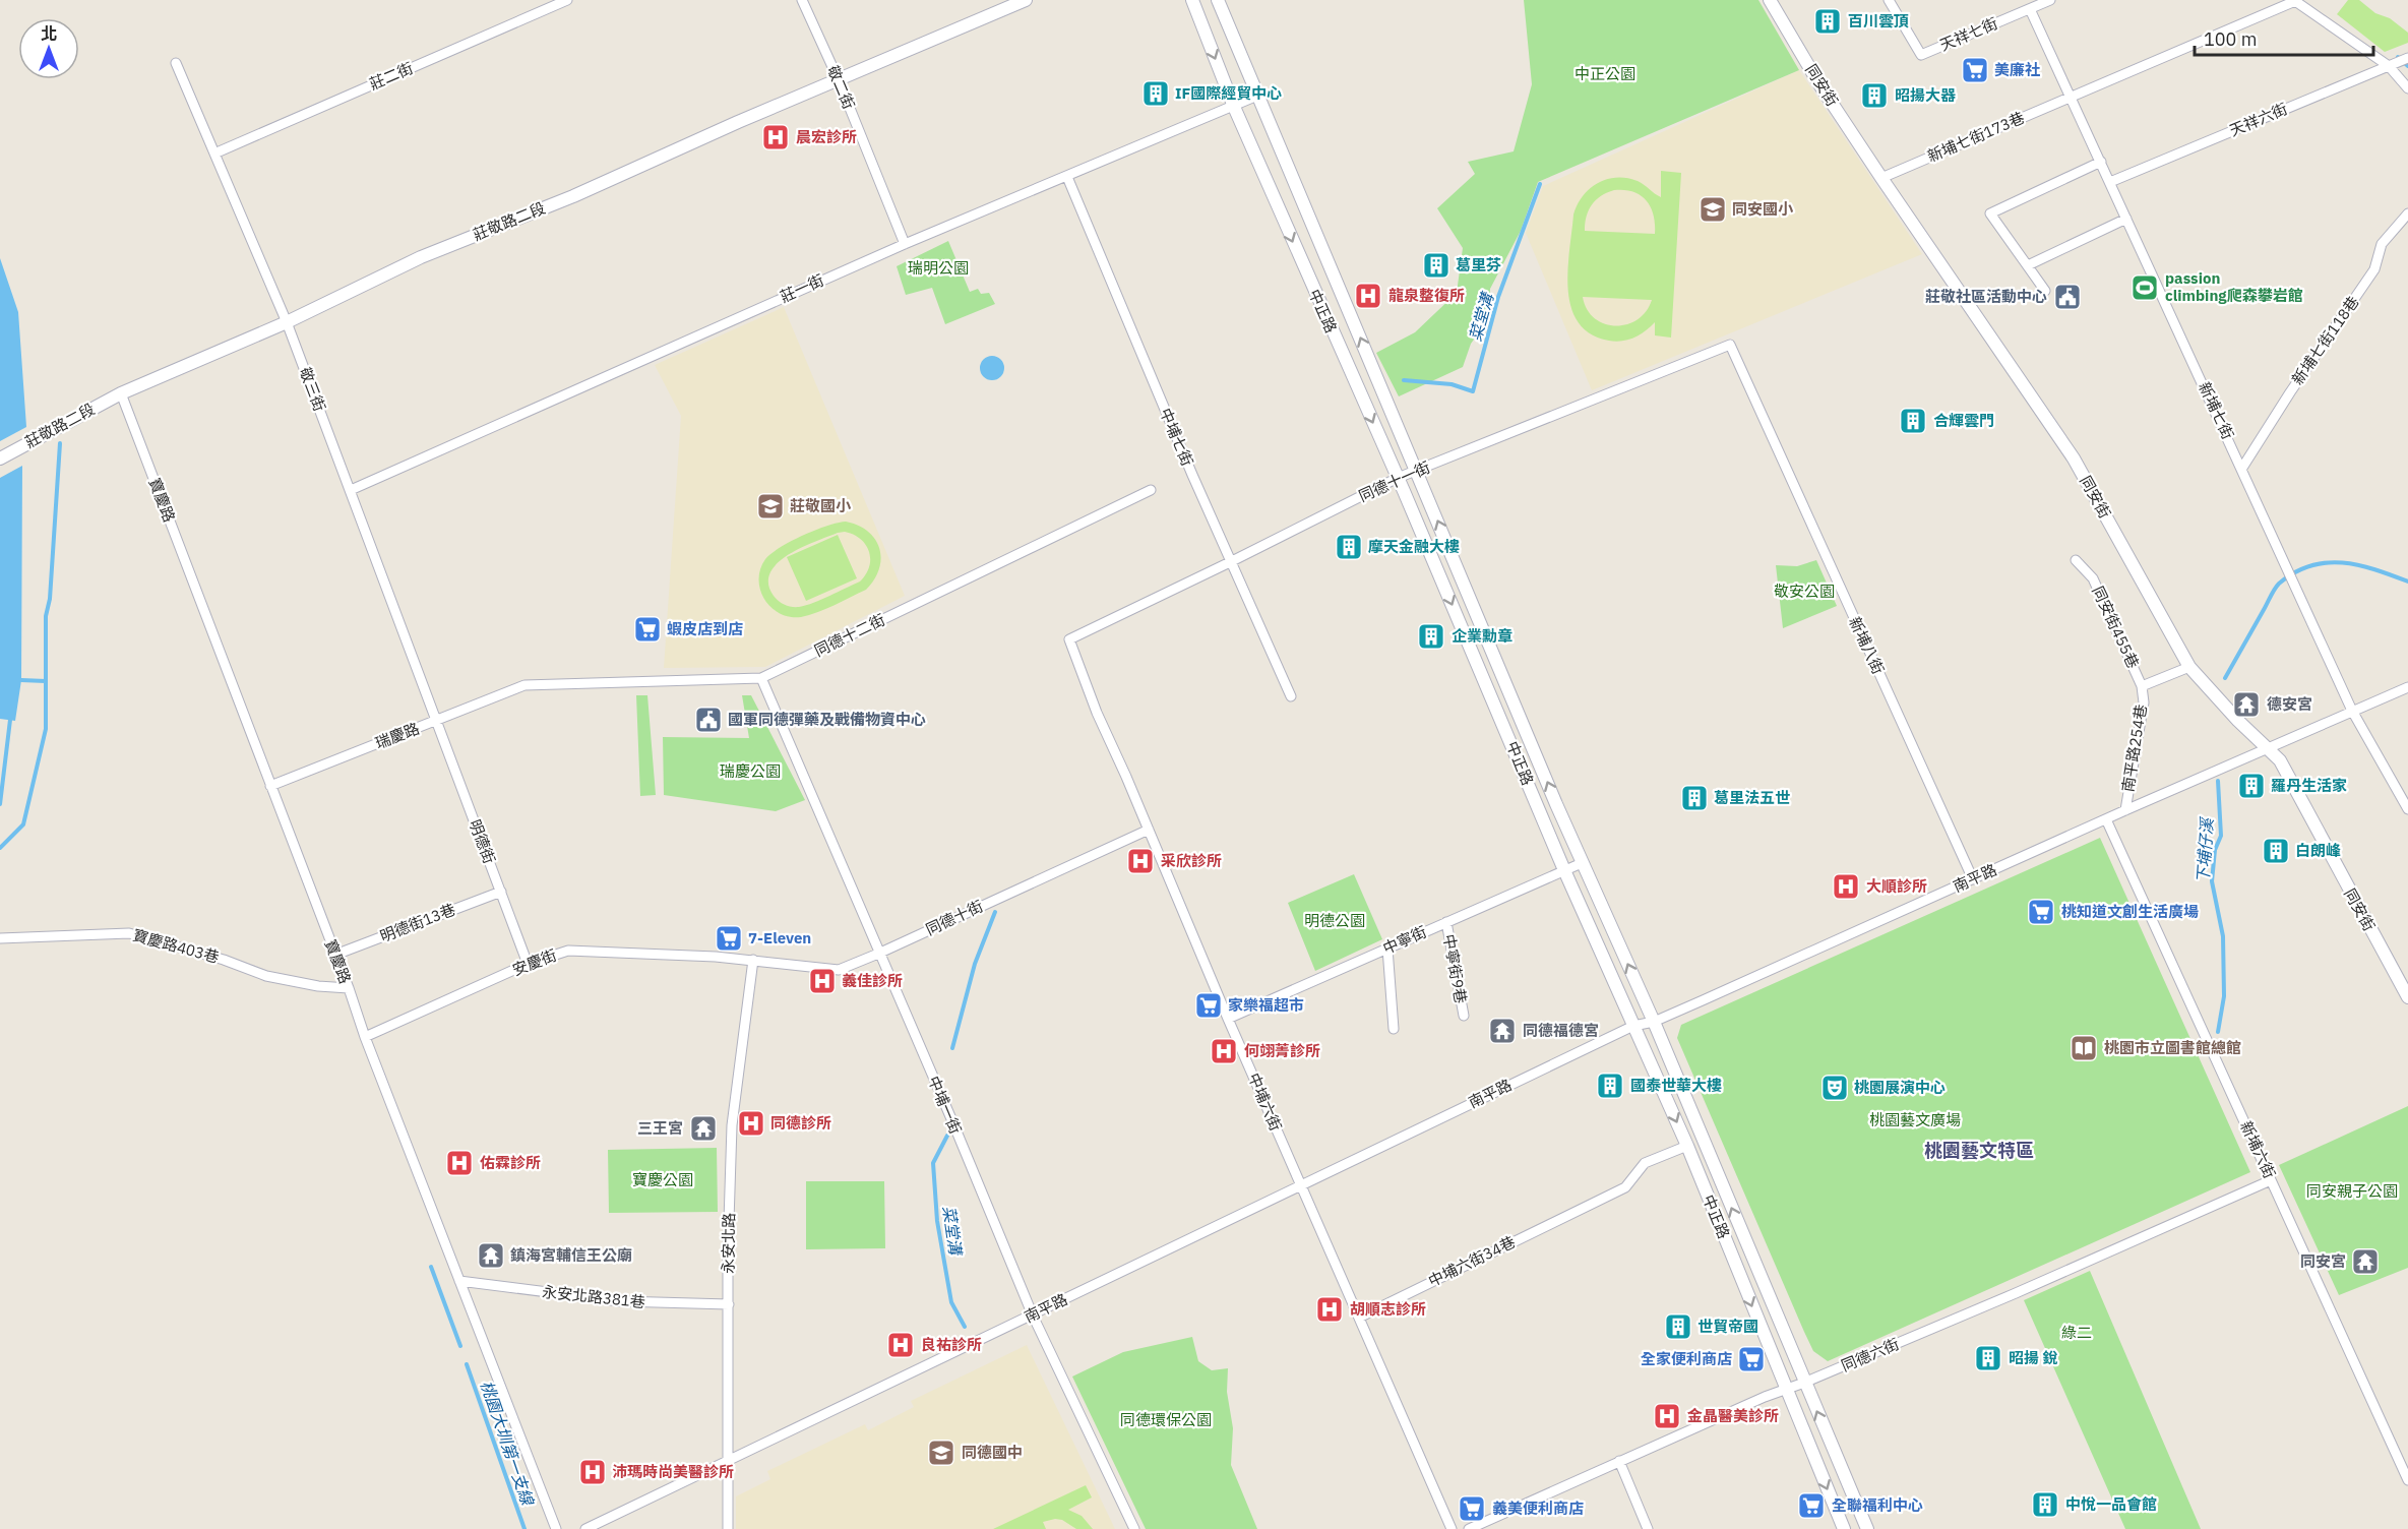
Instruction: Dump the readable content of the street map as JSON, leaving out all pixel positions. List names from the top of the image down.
{
  "streets": {
    "street": [
      "天祥七街",
      "莊二街",
      "同安街",
      "敬二街",
      "天祥六街",
      "新埔七街173巷",
      "莊敬路二段",
      "莊一街",
      "中正路",
      "新埔七街118巷",
      "敬三街",
      "新埔七街",
      "中埔七街",
      "同德十一街",
      "寶慶路",
      "同安街455巷",
      "同德十二街",
      "新埔八街",
      "瑞慶路",
      "南平路254巷",
      "明德街",
      "南平路",
      "同德十街",
      "明德街13巷",
      "中寧街",
      "寶慶路403巷",
      "安慶街",
      "中寧街9巷",
      "中埔六街",
      "中埔一街",
      "新埔六街",
      "永安北路",
      "中埔六街34巷",
      "永安北路381巷",
      "同德六街"
    ]
  },
  "crossings": [
    ["天祥七街", "新埔七街"],
    ["莊二街", "敬三街"],
    ["同安街", "新埔七街173巷"],
    ["同安街", "同安街455巷"],
    ["同安街", "南平路"],
    ["敬二街", "莊敬路二段"],
    ["敬二街", "莊一街"],
    ["天祥六街", "新埔七街173巷"],
    ["天祥六街", "新埔七街"],
    ["新埔七街173巷", "新埔七街"],
    ["莊敬路二段", "敬三街"],
    ["莊敬路二段", "寶慶路"],
    ["莊一街", "中正路"],
    ["莊一街", "敬三街"],
    ["莊一街", "中埔七街"],
    ["中正路", "同德十一街"],
    ["中正路", "南平路"],
    ["中正路", "中寧街"],
    ["中正路", "中埔六街34巷"],
    ["中正路", "同德六街"],
    ["新埔七街118巷", "新埔七街"],
    ["敬三街", "瑞慶路"],
    ["敬三街", "明德街"],
    ["新埔七街", "南平路"],
    ["中埔七街", "同德十一街"],
    ["同德十一街", "新埔八街"],
    ["同德十一街", "中埔六街"],
    ["寶慶路", "瑞慶路"],
    ["寶慶路", "明德街13巷"],
    ["寶慶路", "寶慶路403巷"],
    ["寶慶路", "安慶街"],
    ["寶慶路", "永安北路381巷"],
    ["同安街455巷", "南平路254巷"],
    ["同德十二街", "瑞慶路"],
    ["同德十二街", "中埔一街"],
    ["新埔八街", "南平路"],
    ["瑞慶路", "明德街"],
    ["南平路254巷", "南平路"],
    ["明德街", "明德街13巷"],
    ["明德街", "安慶街"],
    ["南平路", "中埔六街"],
    ["南平路", "中埔一街"],
    ["南平路", "新埔六街"],
    ["南平路", "永安北路"],
    ["同德十街", "安慶街"],
    ["同德十街", "中埔六街"],
    ["同德十街", "中埔一街"],
    ["同德十街", "永安北路"],
    ["中寧街", "中寧街9巷"],
    ["中寧街", "中埔六街"],
    ["安慶街", "永安北路"],
    ["中埔六街", "中埔六街34巷"],
    ["新埔六街", "同德六街"],
    ["永安北路", "永安北路381巷"]
  ],
  "districts": ["桃園藝文特區"],
  "water": ["菜堂溝", "下埔仔溪", "桃園大圳第一支線"],
  "parks": [
    "中正公園",
    "瑞明公園",
    "敬安公園",
    "瑞慶公園",
    "明德公園",
    "桃園藝文廣場",
    "寶慶公園",
    "同安親子公園",
    "綠二",
    "同德環保公園"
  ],
  "places": {
    "building": [
      "百川雲頂",
      "IF國際經貿中心",
      "昭揚大器",
      "葛里芬",
      "合輝雲門",
      "摩天金融大樓",
      "企業勳章",
      "羅丹生活家",
      "葛里法五世",
      "白朗峰",
      "國泰世華大樓",
      "世貿帝國",
      "昭揚 銳",
      "中悅一品會館"
    ],
    "supermarket": [
      "美廉社",
      "蝦皮店到店",
      "桃知道文創生活廣場",
      "7-Eleven",
      "家樂福超市",
      "全家便利商店",
      "全聯福利中心",
      "義美便利商店"
    ],
    "hospital": [
      "晨宏診所",
      "龍泉整復所",
      "采欣診所",
      "大順診所",
      "義佳診所",
      "何翊菁診所",
      "同德診所",
      "佑霖診所",
      "胡順志診所",
      "良祐診所",
      "金晶醫美診所",
      "沛瑪時尚美醫診所"
    ],
    "school or university": ["同安國小", "莊敬國小", "同德國中"],
    "sports": ["passion climbing爬森攀岩館"],
    "public building": ["莊敬社區活動中心", "國軍同德彈藥及戰備物資中心"],
    "temple": [
      "德安宮",
      "同德福德宮",
      "三王宮",
      "鎮海宮輔信王公廟",
      "同安宮"
    ],
    "library": ["桃園市立圖書館總館"],
    "theatre": ["桃園展演中心"]
  },
  "scale_bar": "100 m",
  "north": "top"
}
